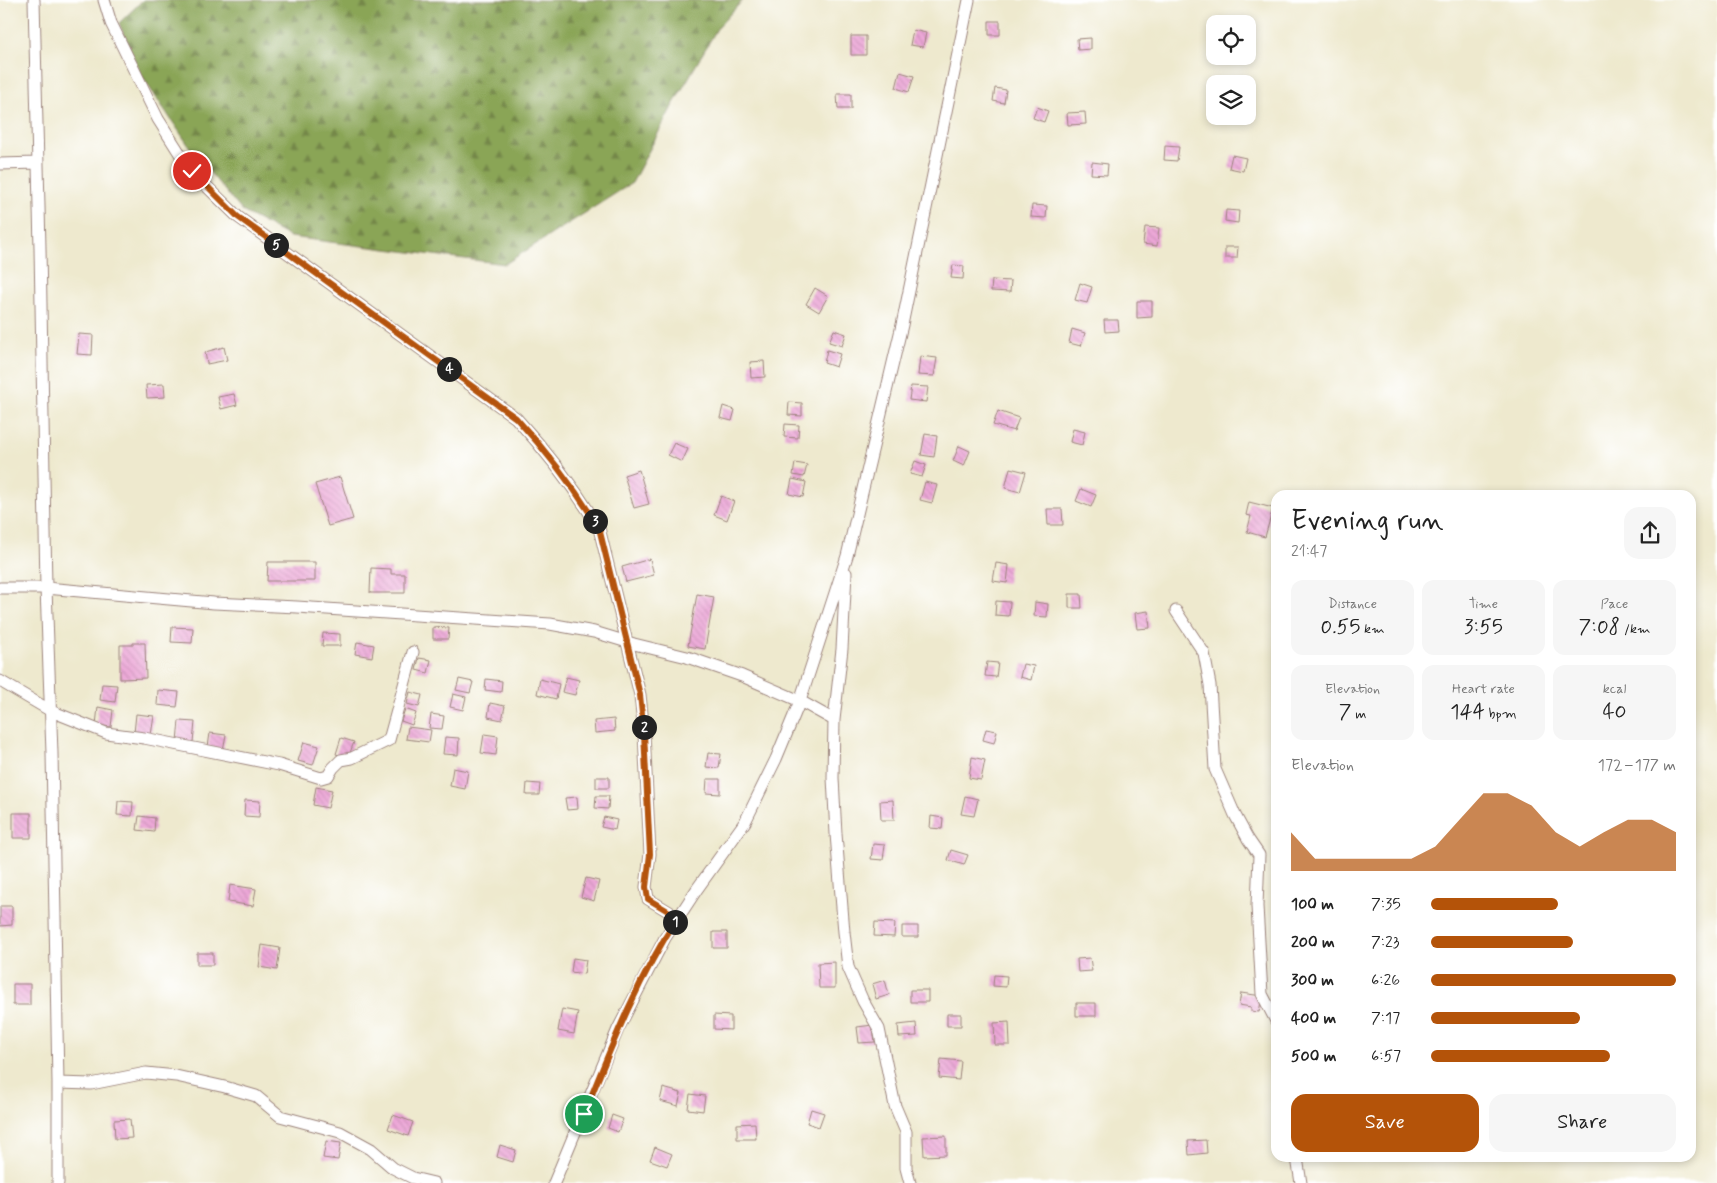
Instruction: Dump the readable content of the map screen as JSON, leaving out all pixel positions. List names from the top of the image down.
{
  "page": {
    "pins": [
      "5",
      "4",
      "3",
      "2",
      "1"
    ],
    "heading": ["Evening run", "21:47"],
    "stats": [
      ["Distance", "0.55 km"],
      ["Time", "3:55"],
      ["Pace", "7:08 /km"],
      ["Elevation", "7 m"],
      ["Heart rate", "144 bpm"],
      ["kcal", "40"]
    ],
    "chart": ["Elevation", "172–177 m"],
    "list": [
      {
        "name": "100 m",
        "note": "7:35"
      },
      {
        "name": "200 m",
        "note": "7:23"
      },
      {
        "name": "300 m",
        "note": "6:26"
      },
      {
        "name": "400 m",
        "note": "7:17"
      },
      {
        "name": "500 m",
        "note": "6:57"
      }
    ],
    "buttons": ["Save", "Share"]
  }
}
